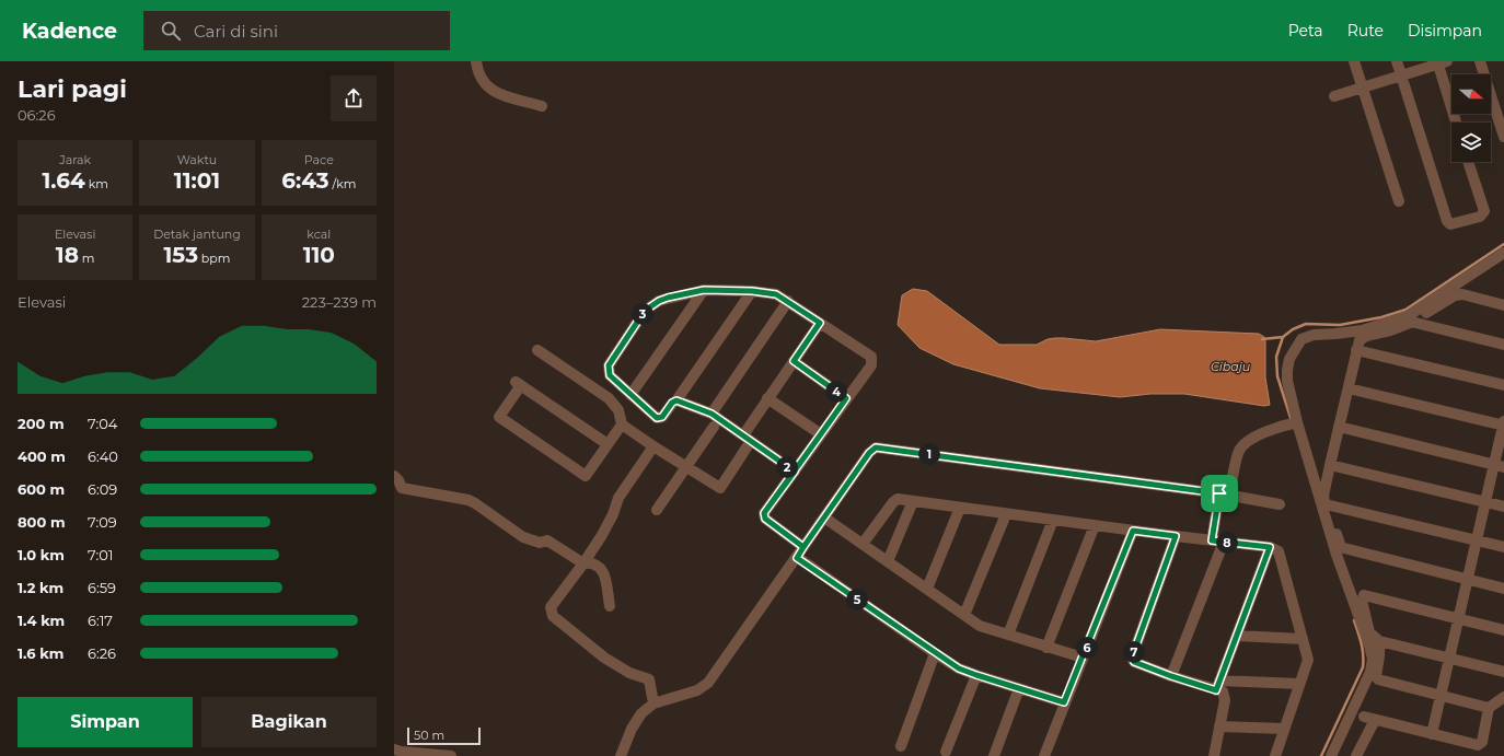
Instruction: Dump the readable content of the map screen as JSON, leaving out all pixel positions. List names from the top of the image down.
{
  "water": ["Cibaju"],
  "scale_bar": "50 m",
  "north": "right",
  "page": {
    "header": "Kadence",
    "search": "Cari di sini",
    "nav": ["Peta", "Rute", "Disimpan"],
    "heading": ["Lari pagi", "06:26"],
    "stats": [
      ["Jarak", "1.64 km"],
      ["Waktu", "11:01"],
      ["Pace", "6:43 /km"],
      ["Elevasi", "18 m"],
      ["Detak jantung", "153 bpm"],
      ["kcal", "110"]
    ],
    "chart": ["Elevasi", "223–239 m"],
    "pins": [
      "3",
      "4",
      "1",
      "2",
      "8",
      "5",
      "6",
      "7"
    ],
    "list": [
      {
        "name": "200 m",
        "note": "7:04"
      },
      {
        "name": "400 m",
        "note": "6:40"
      },
      {
        "name": "600 m",
        "note": "6:09"
      },
      {
        "name": "800 m",
        "note": "7:09"
      },
      {
        "name": "1.0 km",
        "note": "7:01"
      },
      {
        "name": "1.2 km",
        "note": "6:59"
      },
      {
        "name": "1.4 km",
        "note": "6:17"
      },
      {
        "name": "1.6 km",
        "note": "6:26"
      }
    ],
    "buttons": ["Simpan", "Bagikan"],
    "scale": "50 m"
  }
}
